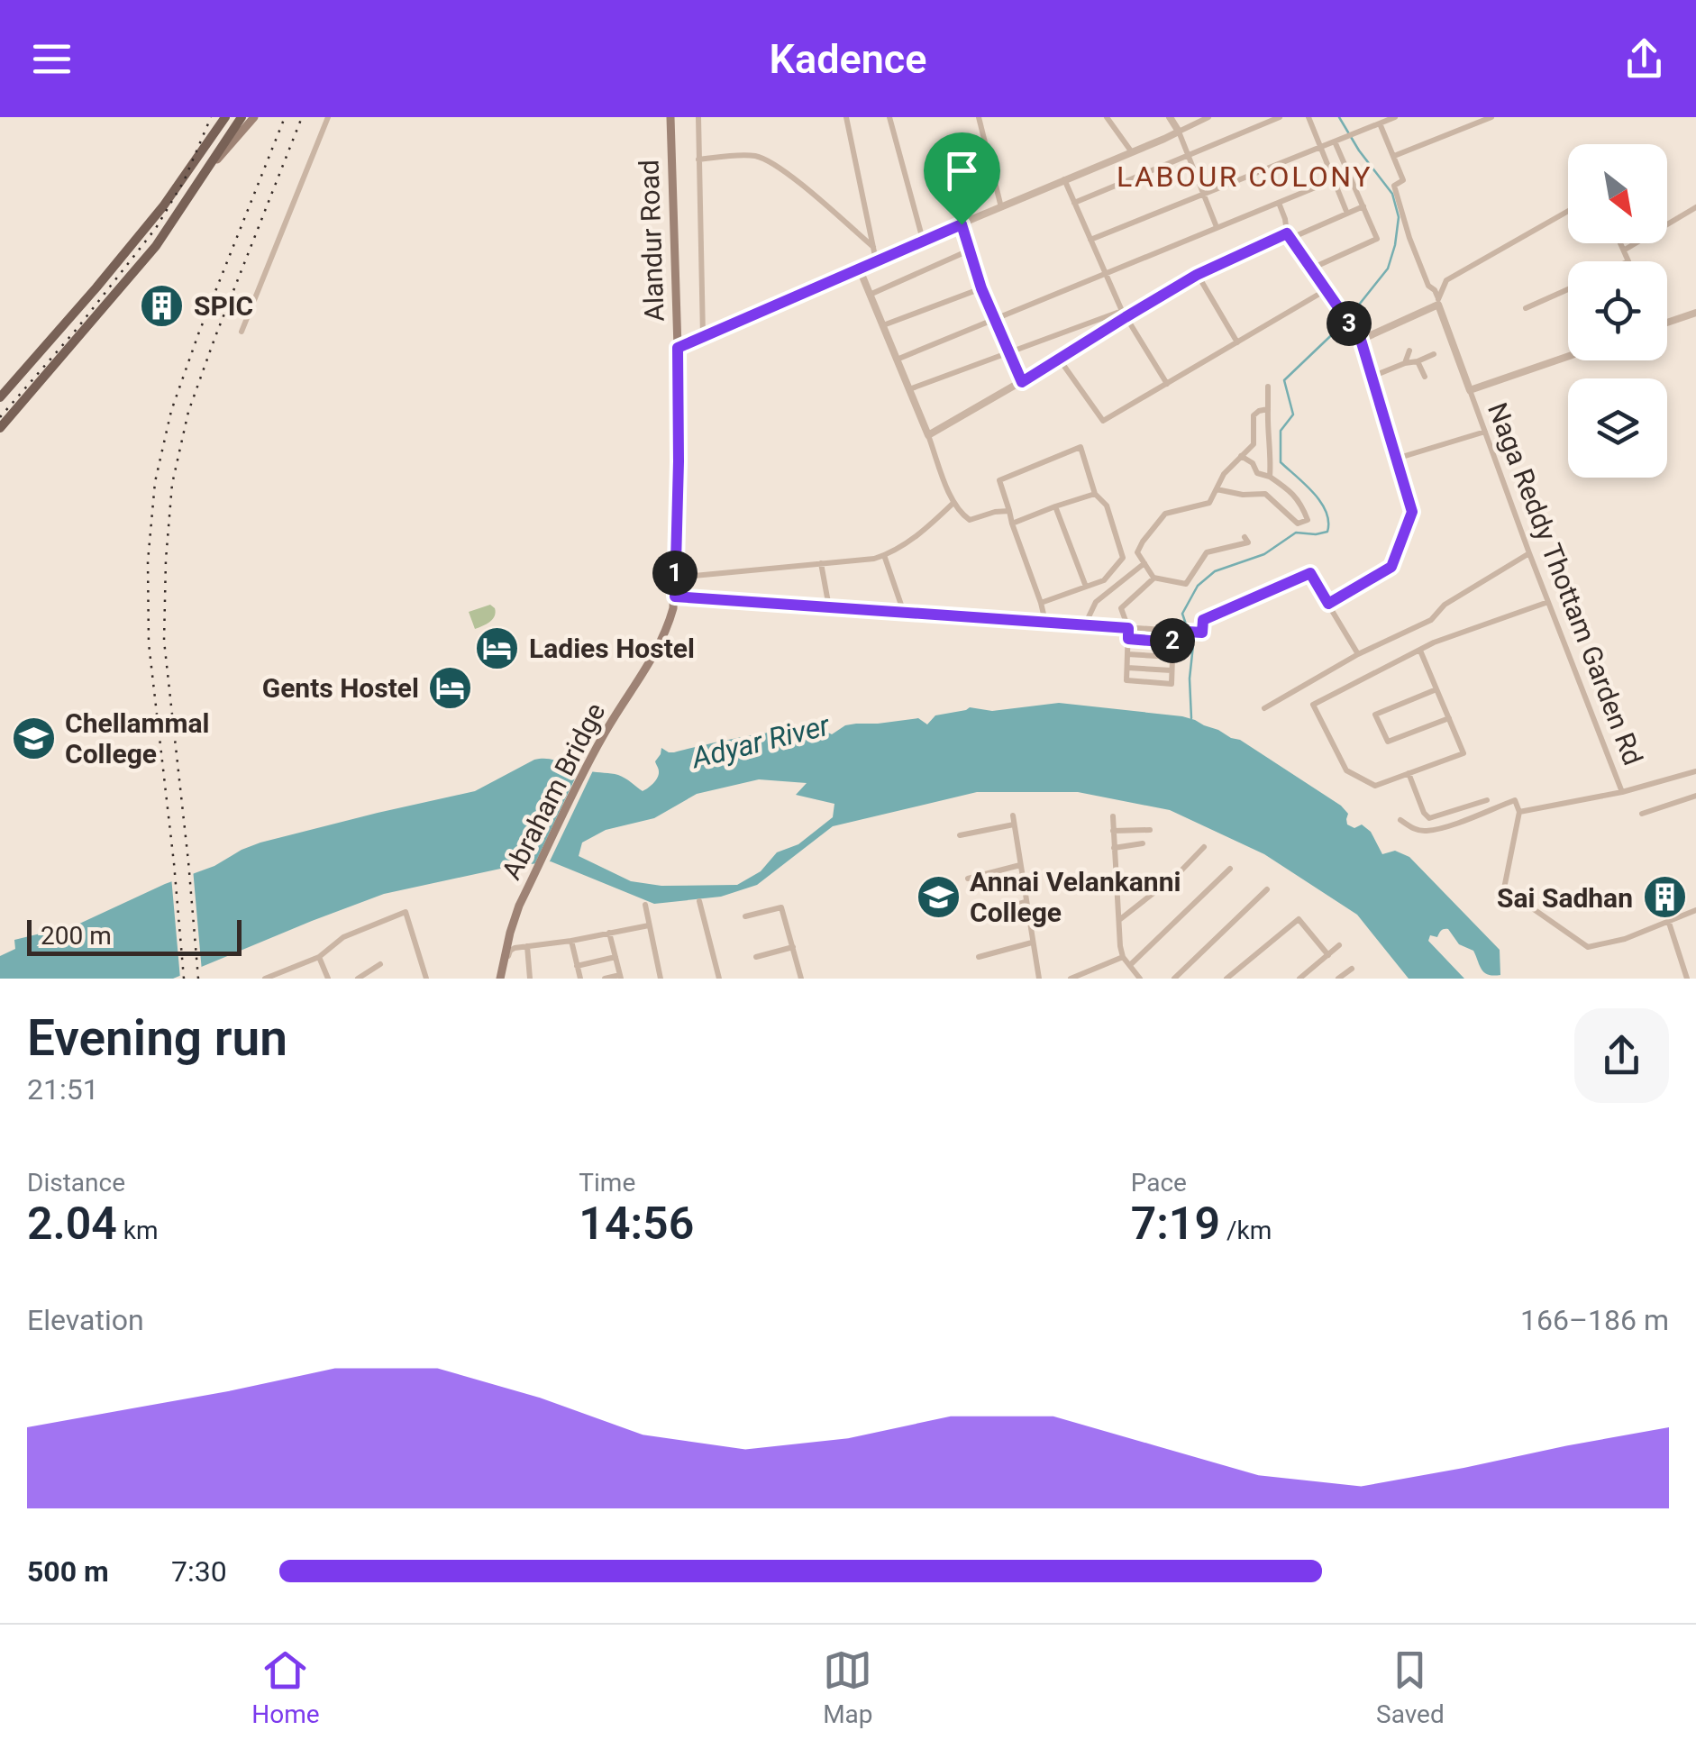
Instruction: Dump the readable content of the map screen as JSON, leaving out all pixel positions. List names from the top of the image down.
{
  "streets": {
    "main road": ["Alandur Road", "Abraham Bridge"],
    "street": ["Naga Reddy Thottam Garden Rd"]
  },
  "crossings": [
    ["Alandur Road", "Abraham Bridge"]
  ],
  "districts": ["LABOUR COLONY"],
  "water": ["Adyar River"],
  "places": {
    "building": ["SPIC", "Sai Sadhan"],
    "hotel": ["Ladies Hostel", "Gents Hostel"],
    "school or university": ["Chellammal College", "Annai Velankanni College"]
  },
  "scale_bar": "200 m",
  "north": "bottom right",
  "page": {
    "header": "Kadence",
    "pins": ["3", "1", "2"],
    "scale": "200 m",
    "heading": ["Evening run", "21:51"],
    "stats": [
      ["Distance", "2.04 km"],
      ["Time", "14:56"],
      ["Pace", "7:19 /km"]
    ],
    "chart": ["Elevation", "166–186 m"],
    "list": [
      {
        "name": "500 m",
        "note": "7:30"
      }
    ],
    "tabs": ["Home", "Map", "Saved"]
  }
}
